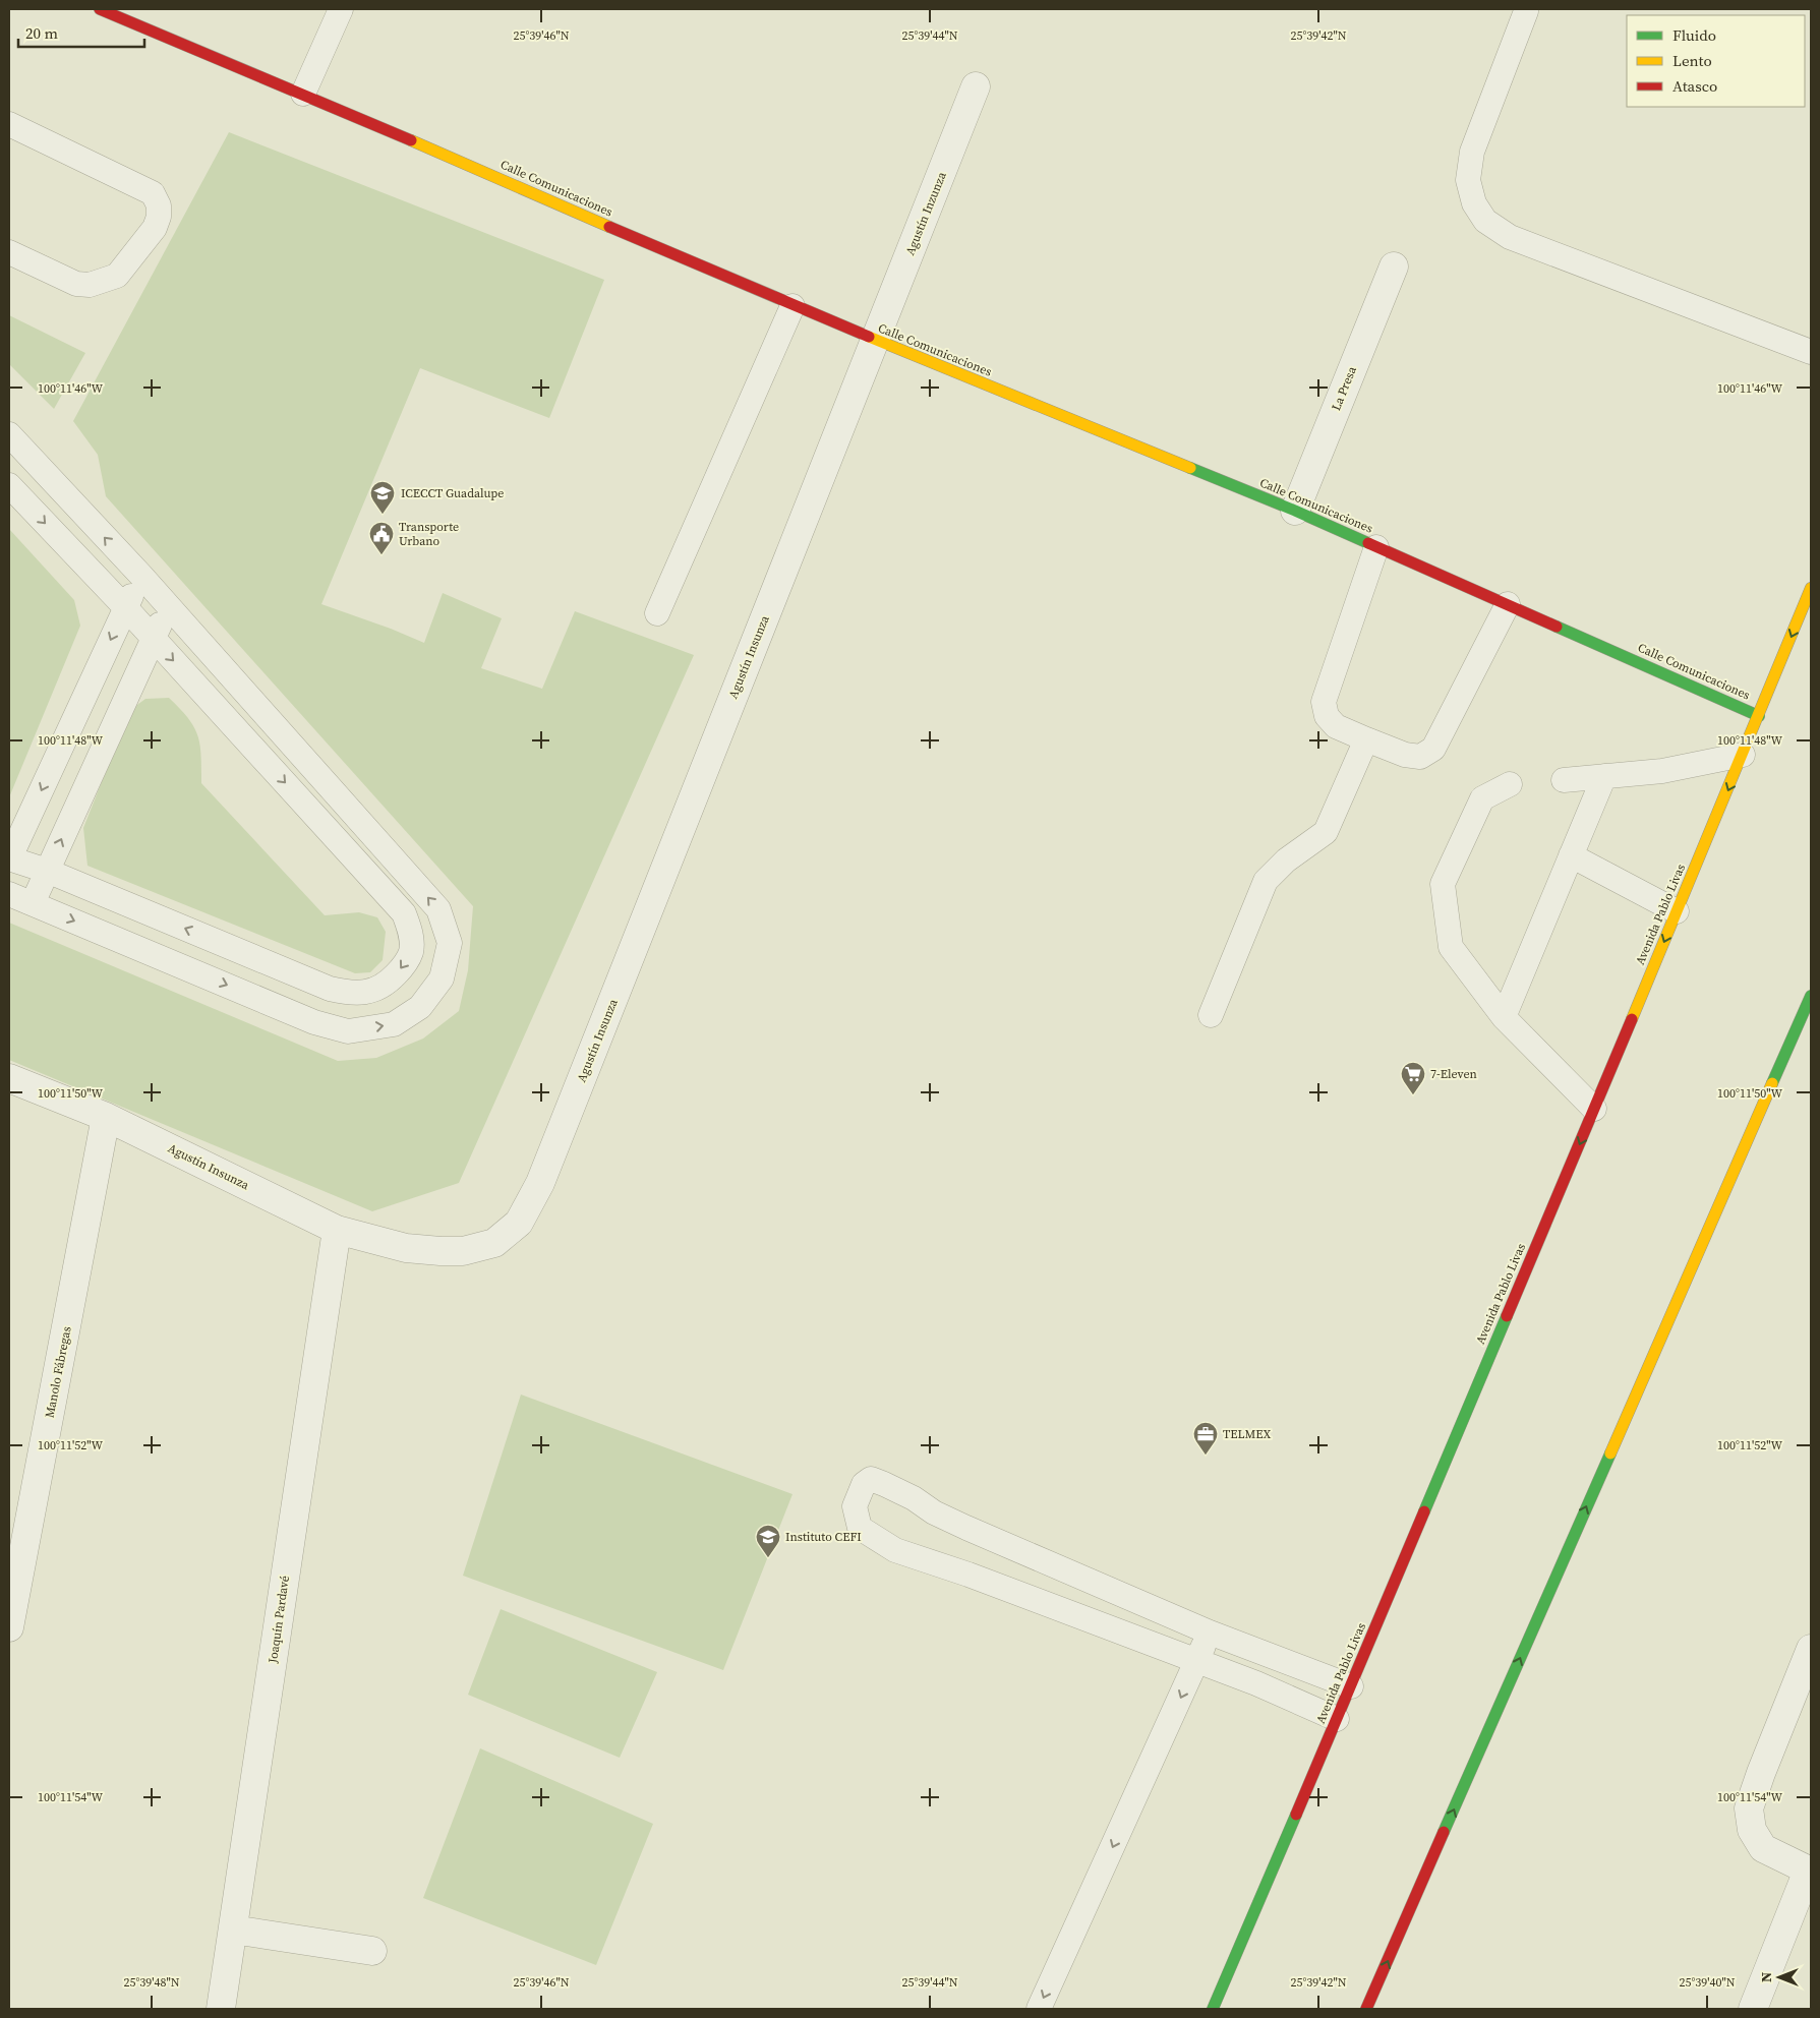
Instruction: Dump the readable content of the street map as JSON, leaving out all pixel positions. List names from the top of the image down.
{
  "streets": {
    "main road": ["Calle Comunicaciones", "Avenida Pablo Livas"],
    "street": [
      "Agustín Inzunza",
      "La Presa",
      "Agustín Insunza",
      "Manolo Fábregas",
      "Joaquín Pardavé"
    ]
  },
  "crossings": [
    ["Calle Comunicaciones", "Agustín Inzunza"],
    ["Calle Comunicaciones", "La Presa"],
    ["Calle Comunicaciones", "Agustín Insunza"],
    ["Calle Comunicaciones", "Avenida Pablo Livas"],
    ["Agustín Inzunza", "Agustín Insunza"],
    ["Agustín Insunza", "Manolo Fábregas"],
    ["Agustín Insunza", "Joaquín Pardavé"]
  ],
  "one_way": ["Avenida Pablo Livas"],
  "places": {
    "school or university": ["ICECCT Guadalupe", "Instituto CEFI"],
    "public building": ["Transporte Urbano"],
    "supermarket": ["7-Eleven"],
    "office": ["TELMEX"]
  },
  "legend": ["Fluido", "Lento", "Atasco"],
  "scale_bar": "20 m",
  "north": "left",
  "coordinates": [
    "25°39'46\"N",
    "25°39'44\"N",
    "25°39'42\"N",
    "100°11'46\"W",
    "100°11'48\"W",
    "100°11'50\"W",
    "100°11'52\"W",
    "100°11'54\"W",
    "25°39'48\"N",
    "25°39'40\"N"
  ]
}
